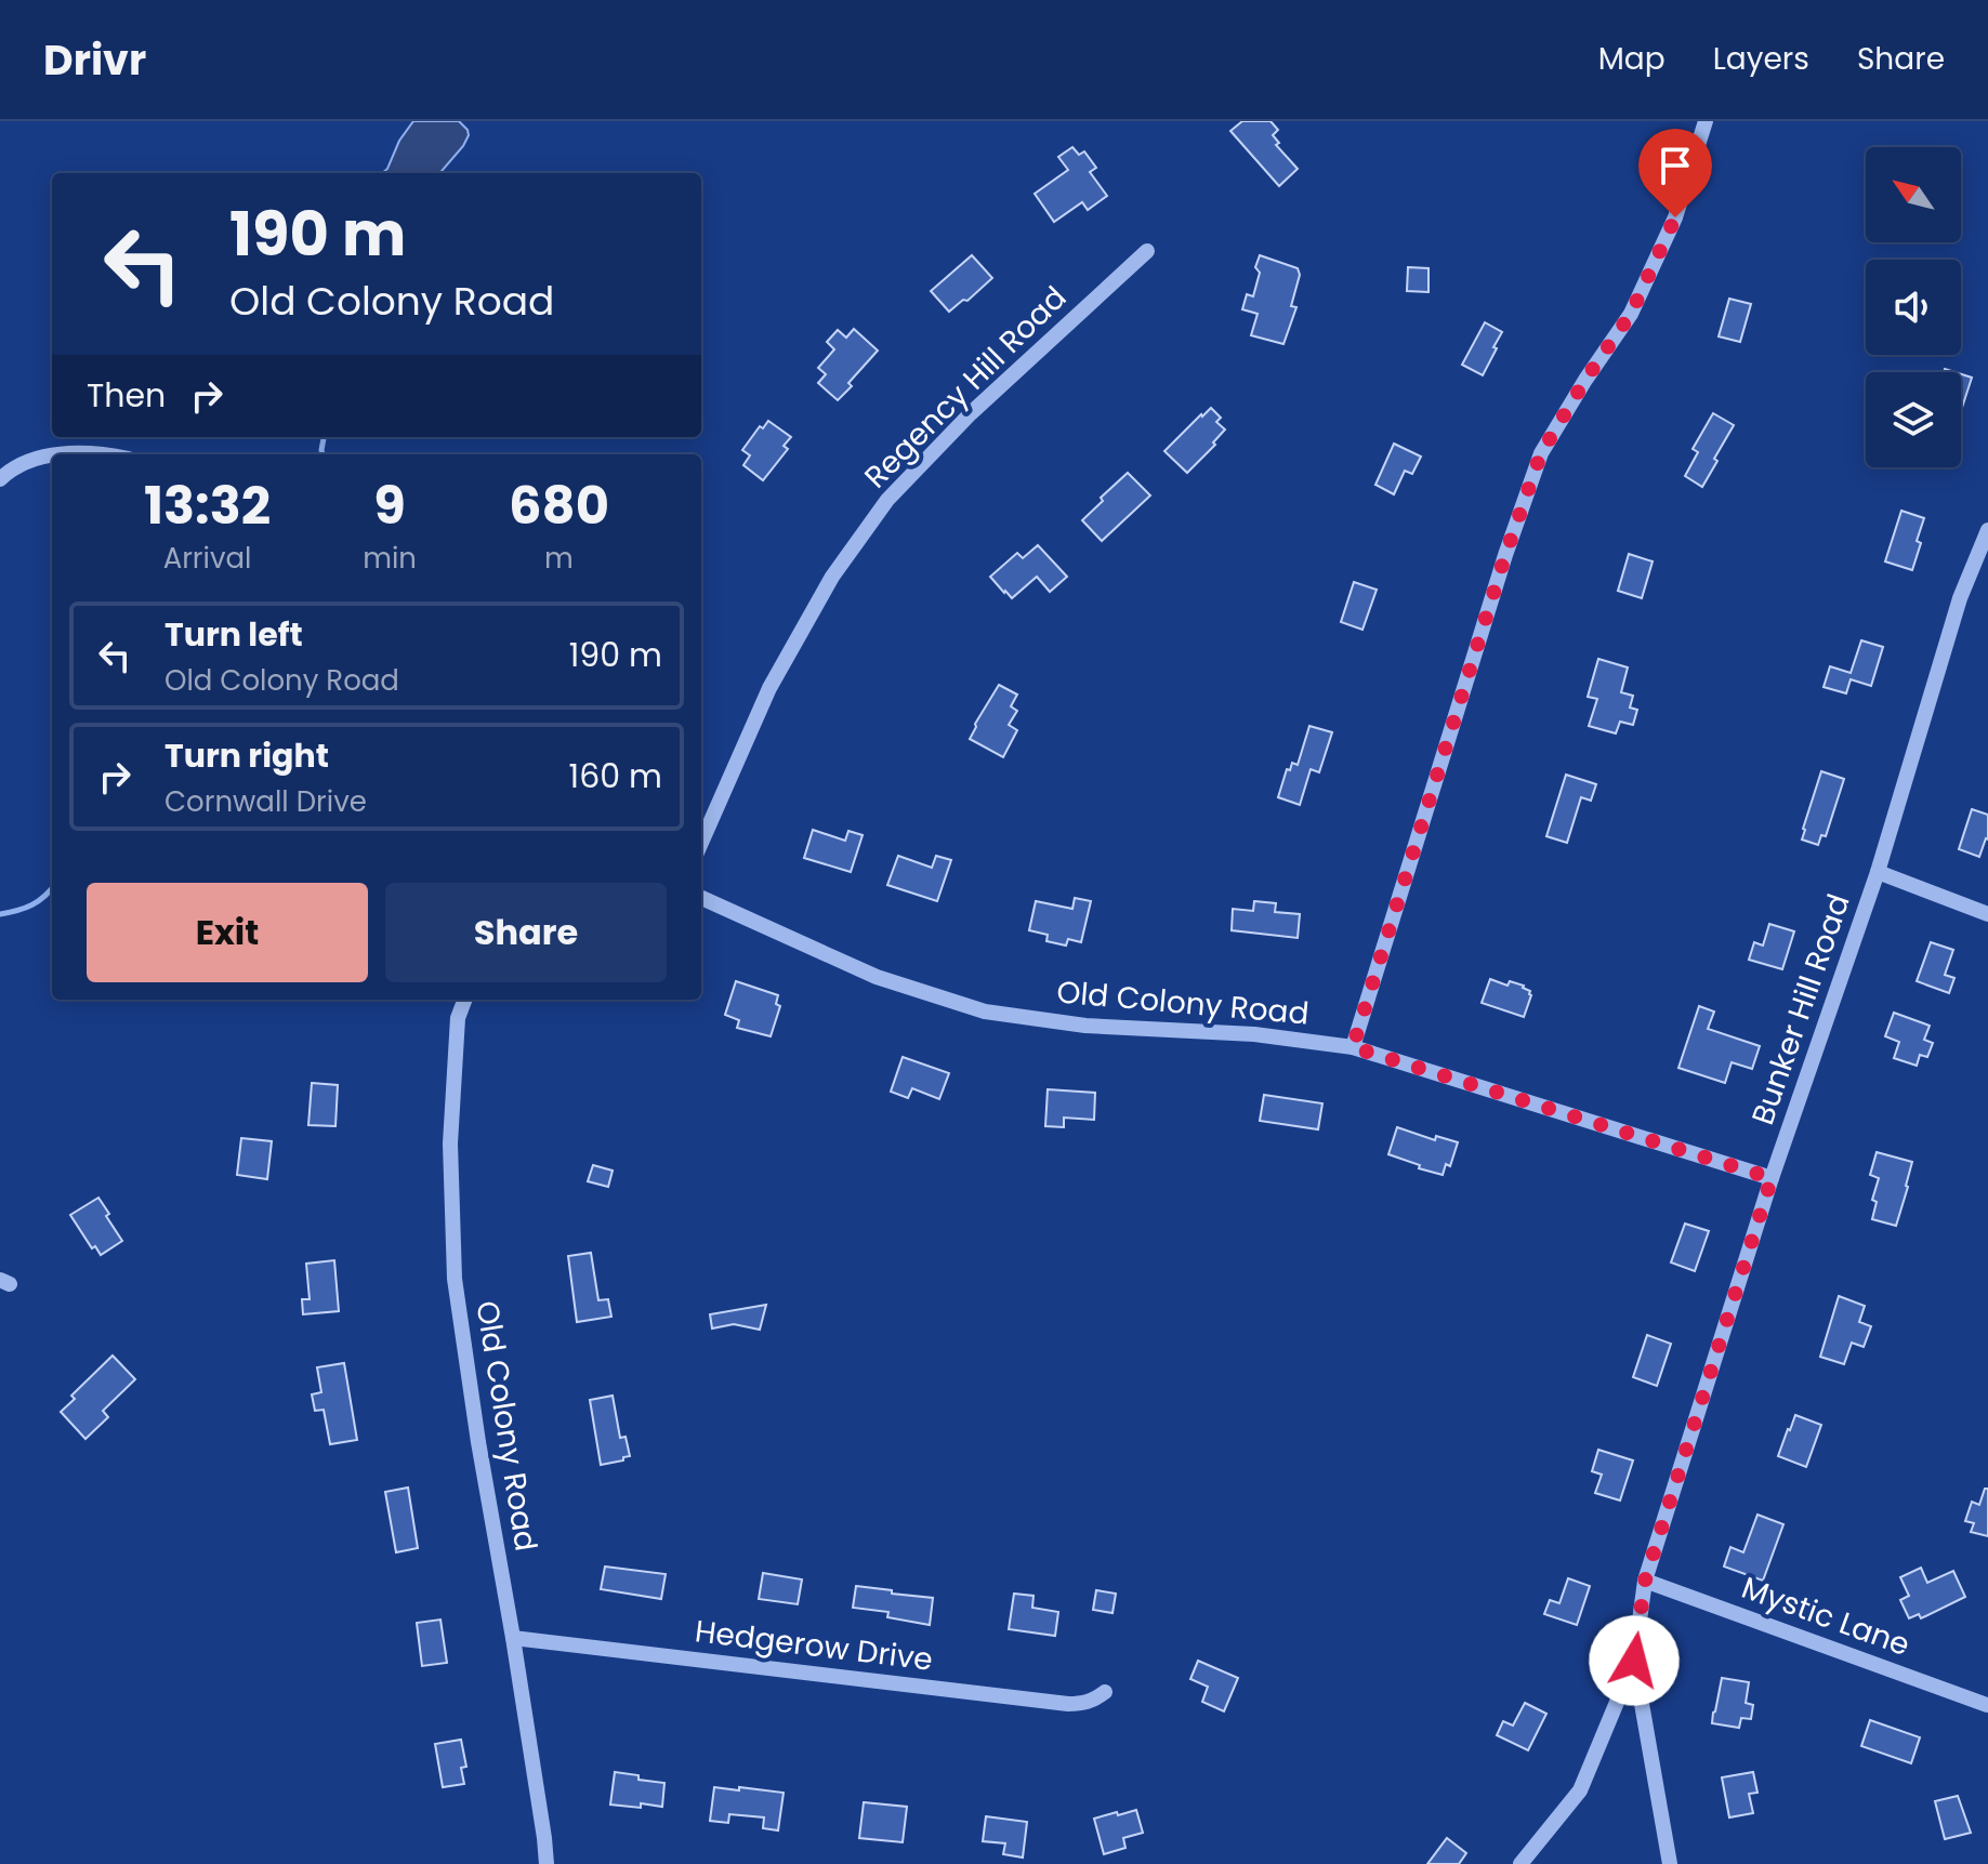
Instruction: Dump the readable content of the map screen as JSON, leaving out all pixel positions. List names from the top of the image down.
{
  "streets": {
    "street": [
      "Regency Hill Road",
      "Old Colony Road",
      "Bunker Hill Road",
      "Mystic Lane",
      "Hedgerow Drive"
    ]
  },
  "crossings": [
    ["Old Colony Road", "Bunker Hill Road"],
    ["Old Colony Road", "Hedgerow Drive"],
    ["Bunker Hill Road", "Mystic Lane"]
  ],
  "north": "top left",
  "page": {
    "header": "Drivr",
    "nav": ["Map", "Layers", "Share"],
    "turn": ["190 m", "Old Colony Road"],
    "then": "Then",
    "eta": [
      "13:32",
      "Arrival",
      "9",
      "min",
      "680",
      "m"
    ],
    "list": [
      {
        "name": "Turn left",
        "note": "Old Colony Road",
        "value": "190 m"
      },
      {
        "name": "Turn right",
        "note": "Cornwall Drive",
        "value": "160 m"
      }
    ],
    "buttons": ["Exit", "Share"]
  }
}
